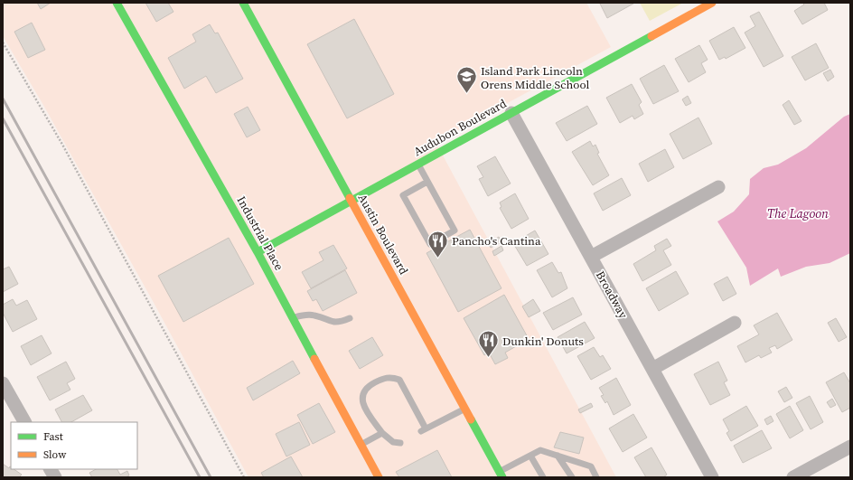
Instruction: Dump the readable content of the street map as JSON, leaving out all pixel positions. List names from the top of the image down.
{
  "streets": {
    "street": [
      "Audubon Boulevard",
      "Industrial Place",
      "Austin Boulevard",
      "Broadway"
    ]
  },
  "crossings": [
    ["Audubon Boulevard", "Industrial Place"],
    ["Audubon Boulevard", "Austin Boulevard"],
    ["Audubon Boulevard", "Broadway"]
  ],
  "water": ["The Lagoon"],
  "places": {
    "school or university": ["Island Park Lincoln Orens Middle School"],
    "restaurant": ["Pancho's Cantina", "Dunkin' Donuts"]
  },
  "legend": ["Fast", "Slow"]
}
